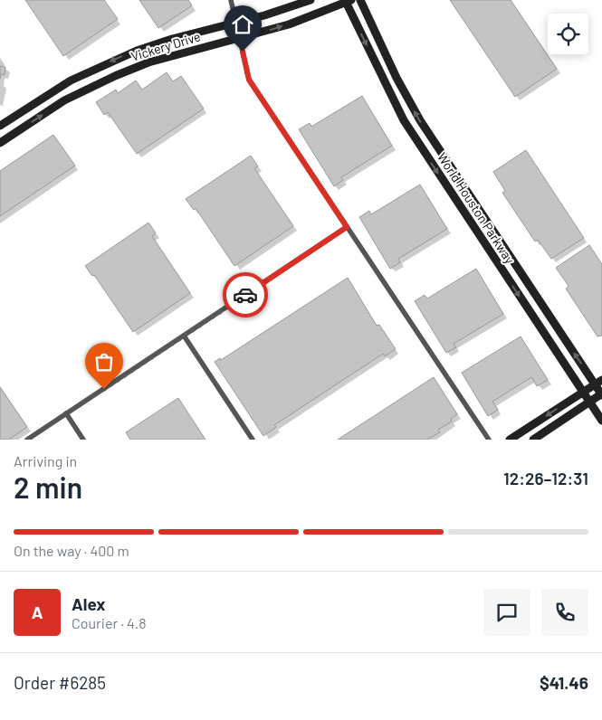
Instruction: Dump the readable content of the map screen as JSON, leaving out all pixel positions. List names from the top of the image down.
{
  "streets": {
    "street": ["Vickery Drive", "World Houston Parkway"]
  },
  "crossings": [
    ["Vickery Drive", "World Houston Parkway"]
  ],
  "page": {
    "heading": ["2 min", "Arriving in", "12:26–12:31"],
    "panel": [
      "Alex",
      "Courier · 4.8",
      "Order #6285",
      "$41.46"
    ],
    "bar": "On the way · 400 m",
    "round": "A"
  }
}
